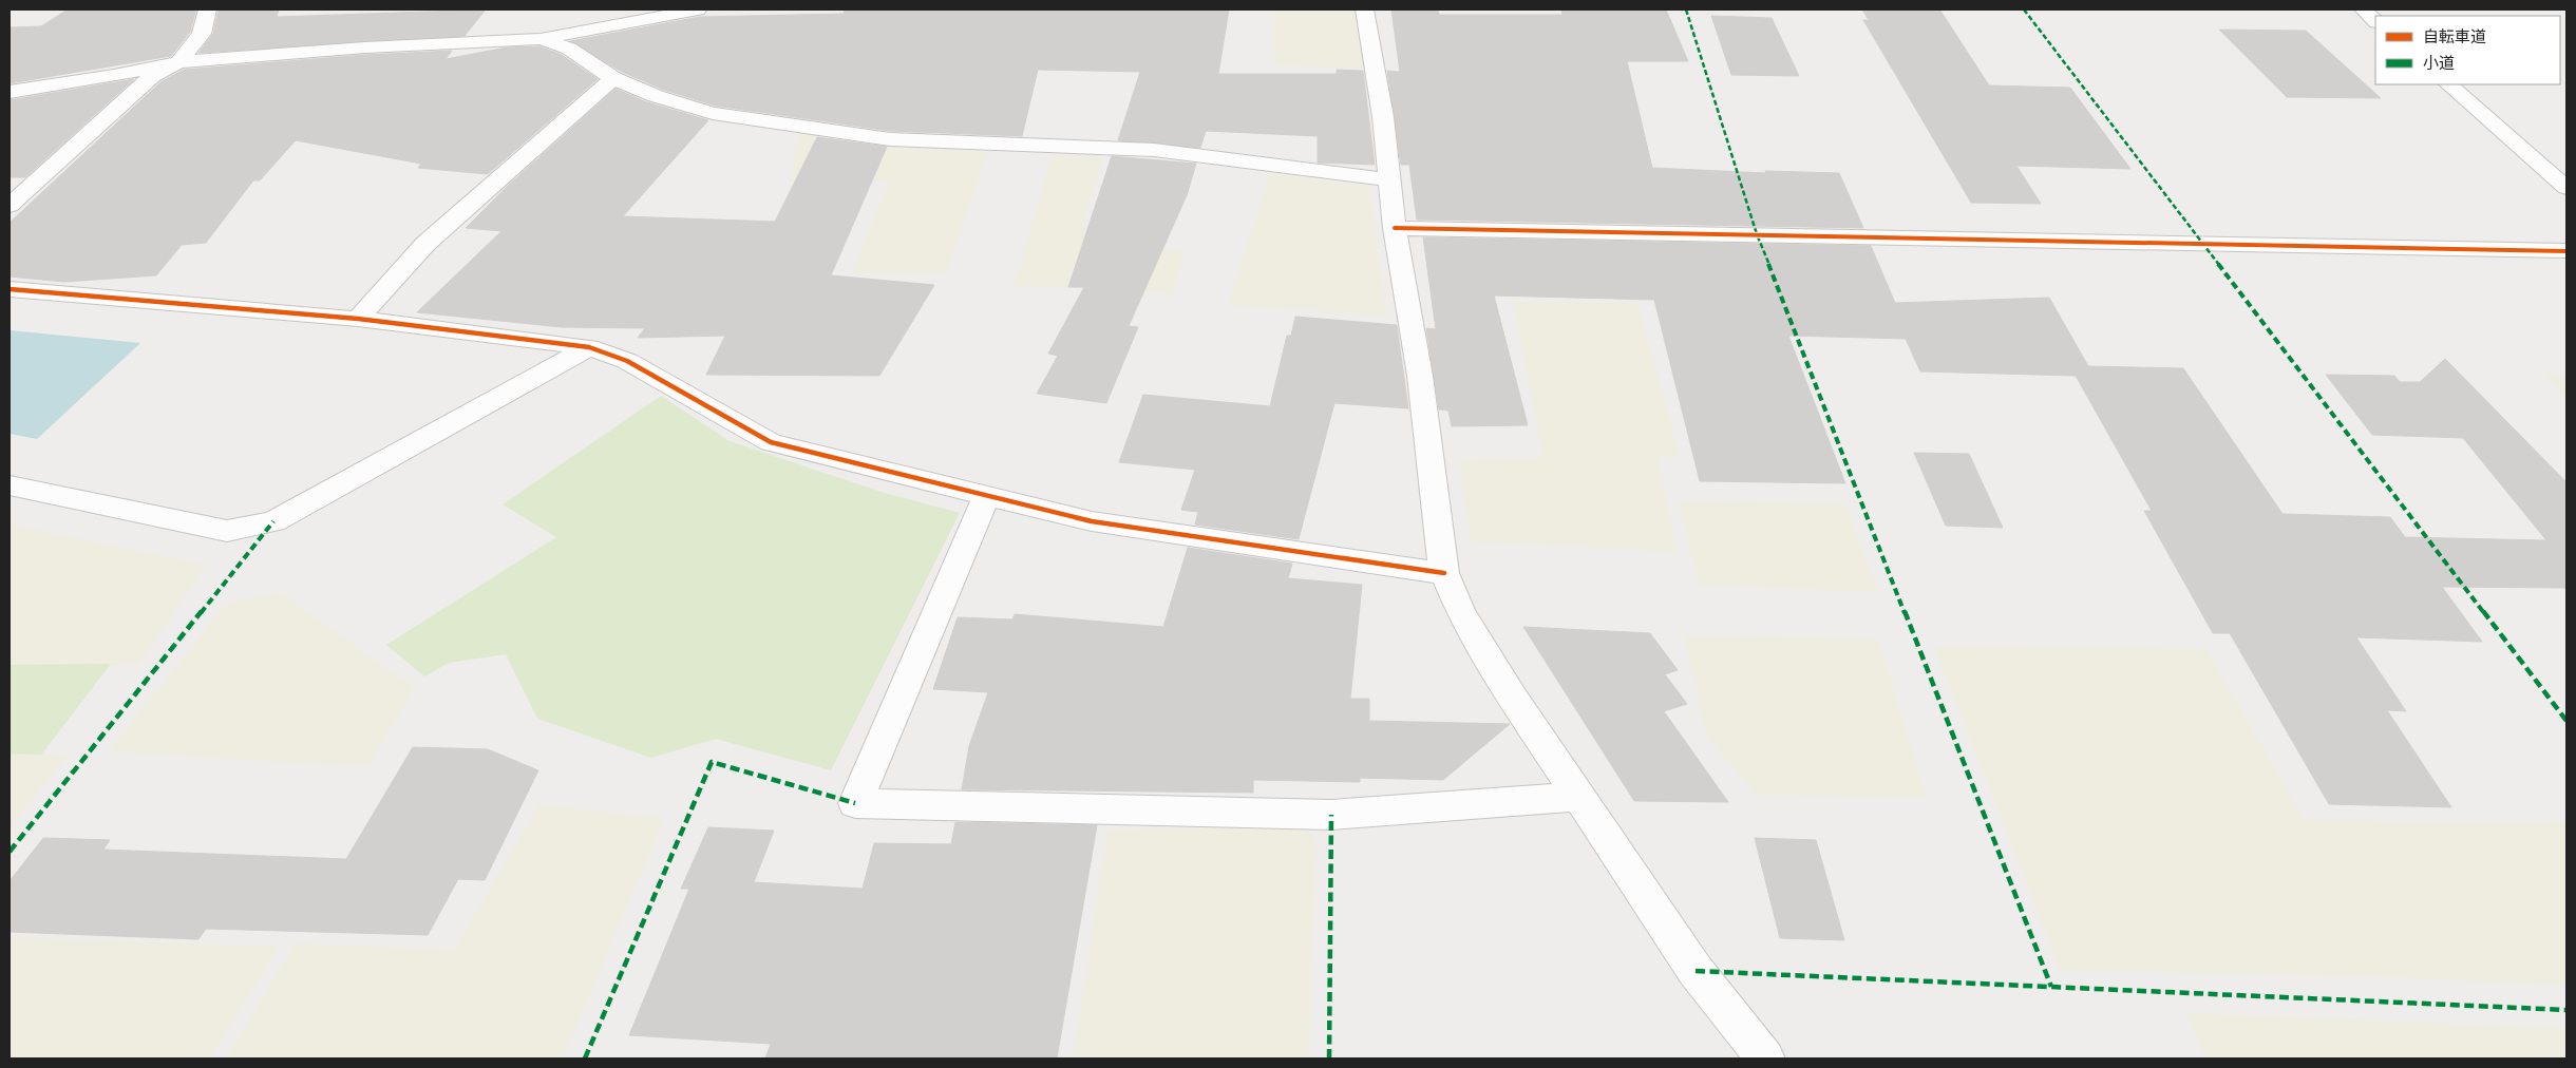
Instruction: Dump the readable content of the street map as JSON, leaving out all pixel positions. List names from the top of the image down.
{
  "legend": ["自転車道", "小道"]
}
